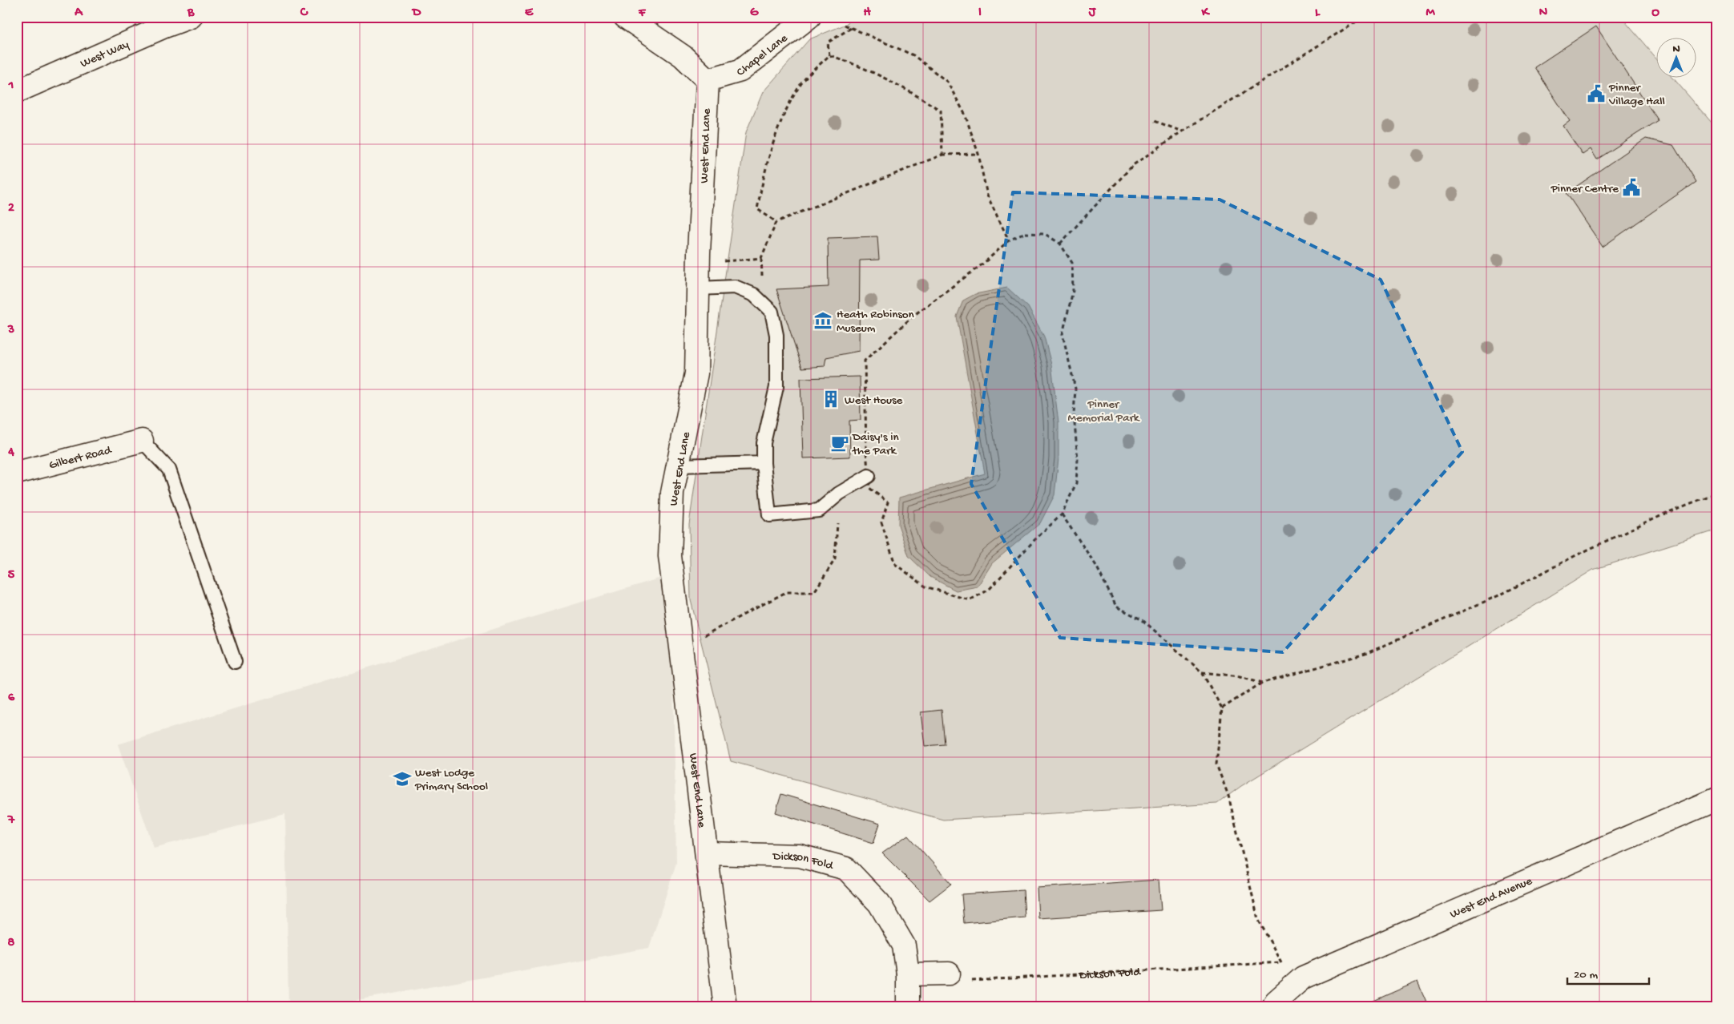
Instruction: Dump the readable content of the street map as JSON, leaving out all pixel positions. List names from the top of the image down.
{
  "streets": {
    "street": [
      "Chapel Lane",
      "West Way",
      "West End Lane",
      "Gilbert Road",
      "Dickson Fold",
      "West End Avenue"
    ]
  },
  "crossings": [
    ["Chapel Lane", "West End Lane"],
    ["West End Lane", "Dickson Fold"]
  ],
  "parks": ["Pinner Memorial Park"],
  "places": {
    "public building": ["Pinner Village Hall", "Pinner Centre"],
    "museum": ["Heath Robinson Museum"],
    "building": ["West House"],
    "cafe": ["Daisy's in the Park"],
    "school or university": ["West Lodge Primary School"]
  },
  "scale_bar": "20 m",
  "north": "top",
  "grid": {
    "columns": [
      "A",
      "B",
      "C",
      "D",
      "E",
      "F",
      "G",
      "H",
      "I",
      "J",
      "K",
      "L",
      "M",
      "N",
      "O"
    ],
    "rows": [
      "1",
      "2",
      "3",
      "4",
      "5",
      "6",
      "7",
      "8"
    ]
  }
}
